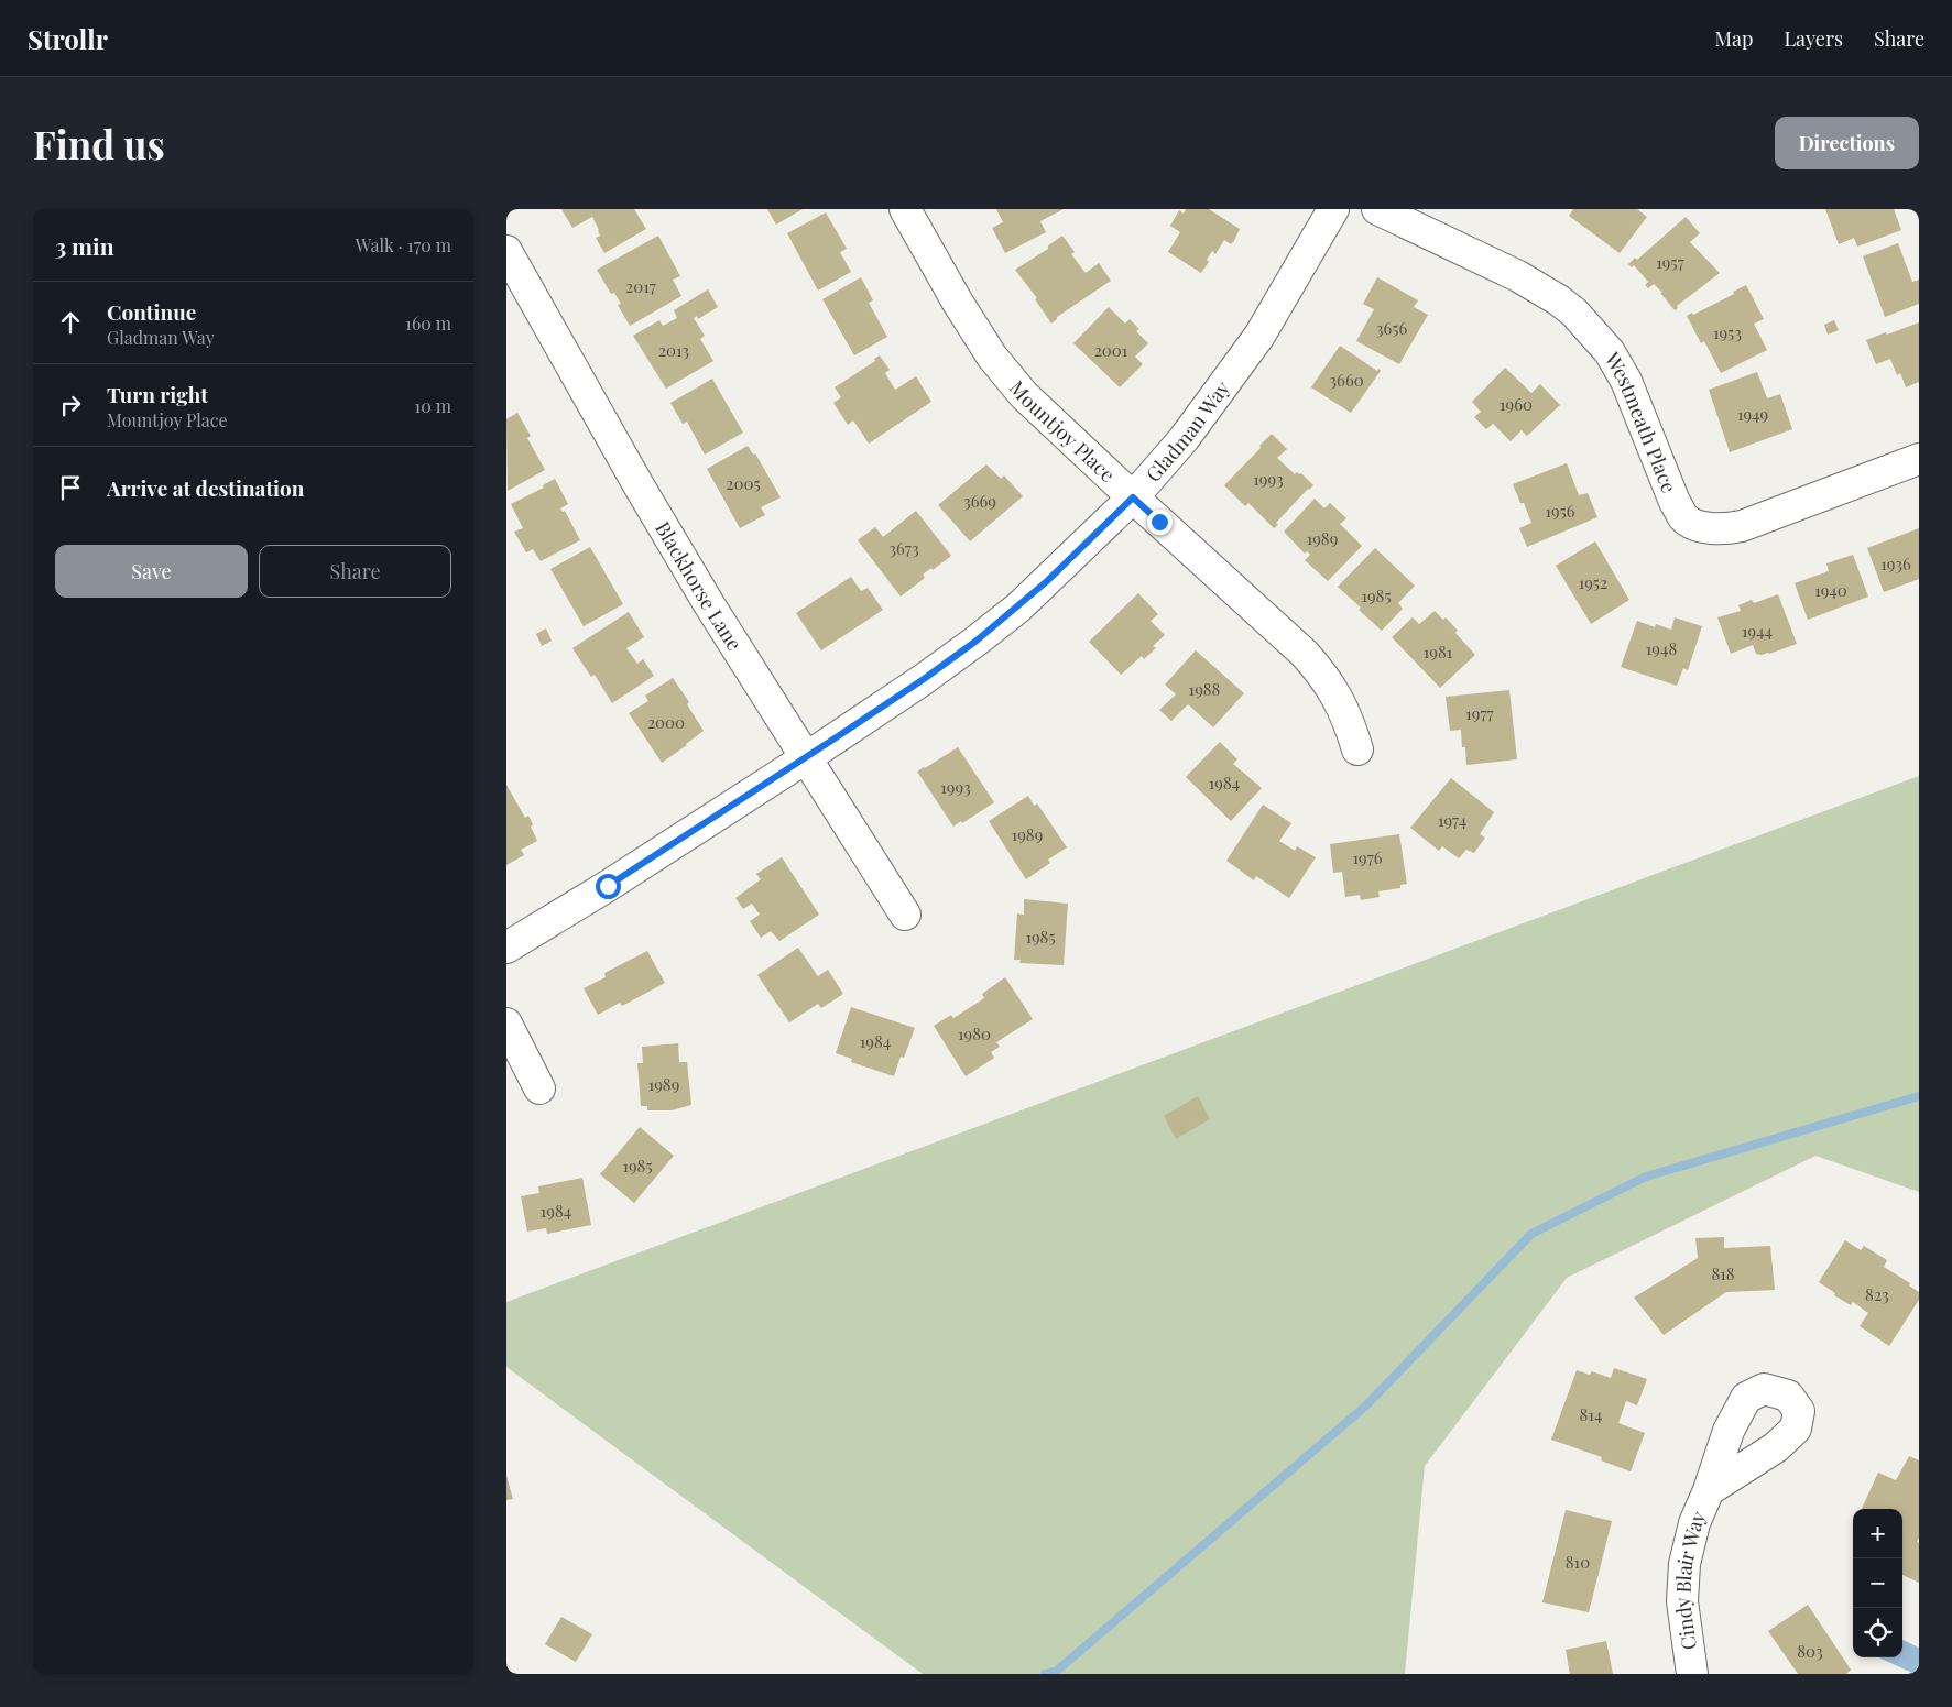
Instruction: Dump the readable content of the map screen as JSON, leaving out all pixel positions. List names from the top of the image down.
{
  "streets": {
    "street": [
      "Westmeath Place",
      "Mountjoy Place",
      "Gladman Way",
      "Blackhorse Lane",
      "Cindy Blair Way"
    ]
  },
  "crossings": [
    ["Mountjoy Place", "Gladman Way"],
    ["Gladman Way", "Blackhorse Lane"]
  ],
  "house_numbers": [
    "1957",
    "2017",
    "3656",
    "1953",
    "2013",
    "2001",
    "3660",
    "1960",
    "1949",
    "1993",
    "2005",
    "3669",
    "1956",
    "1989",
    "3673",
    "1936",
    "1952",
    "1940",
    "1985",
    "1944",
    "1948",
    "1981",
    "1988",
    "1977",
    "2000",
    "1984",
    "1993",
    "1974",
    "1989",
    "1976",
    "1985",
    "1980",
    "1984",
    "1989",
    "1985",
    "1984",
    "818",
    "823",
    "814",
    "810",
    "803"
  ],
  "page": {
    "header": "Strollr",
    "nav": ["Map", "Layers", "Share"],
    "buttons": [
      "Directions",
      ["Save", "Share"]
    ],
    "title": "Find us",
    "heading": ["3 min", "Walk · 170 m"],
    "list": [
      ["Continue", "Gladman Way", "160 m"],
      ["Turn right", "Mountjoy Place", "10 m"],
      "Arrive at destination"
    ],
    "map_buttons": ["+", "−"]
  }
}
